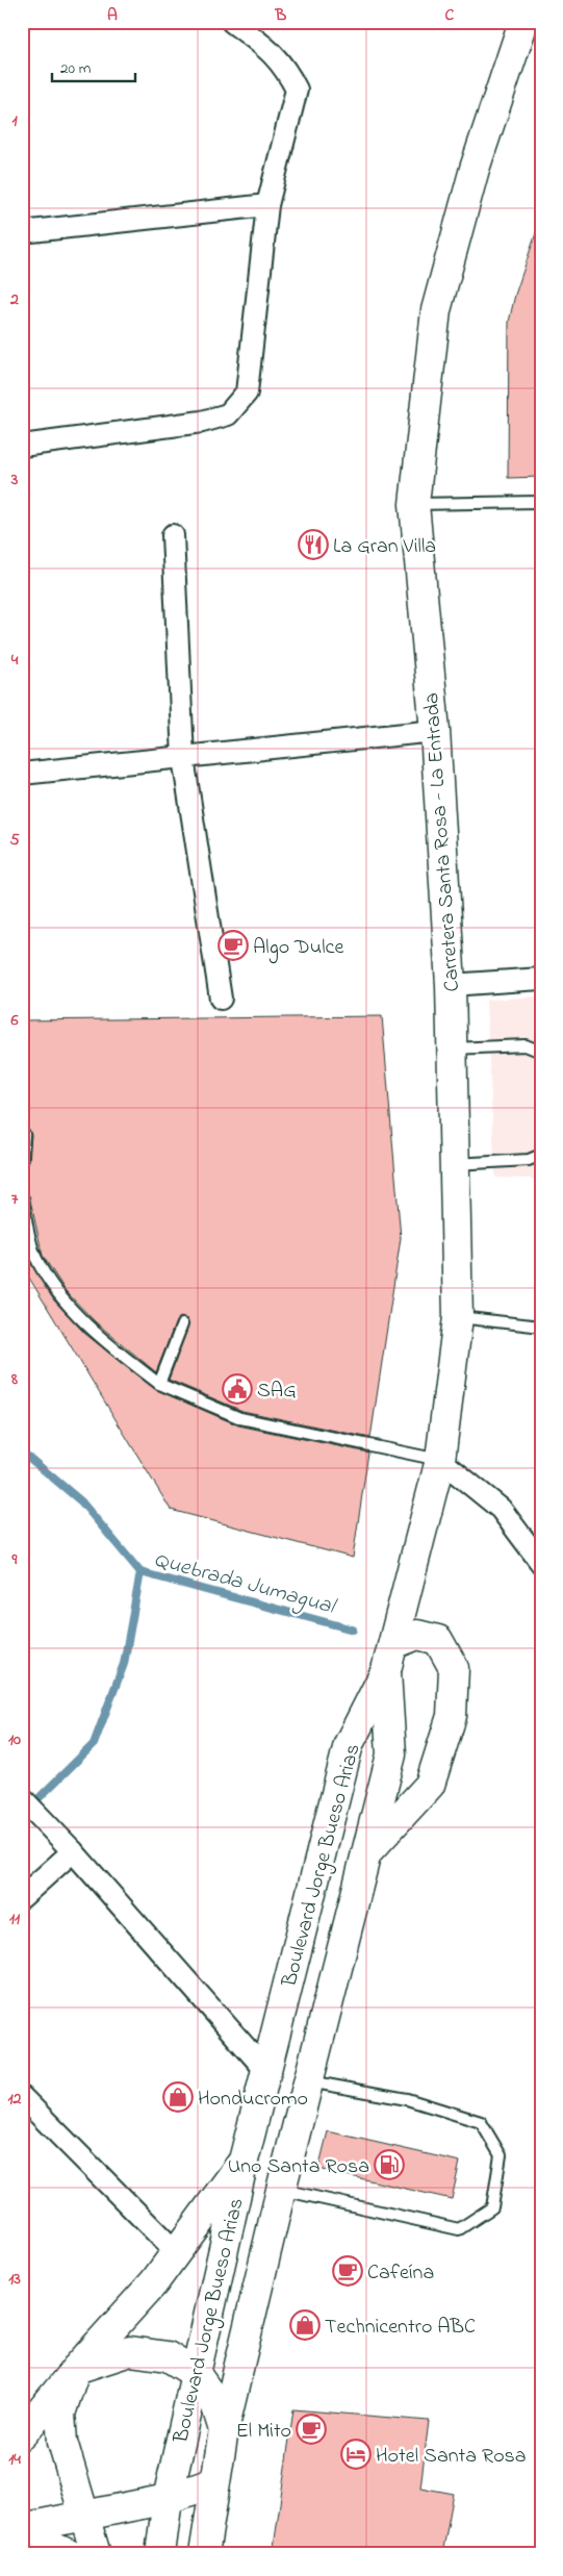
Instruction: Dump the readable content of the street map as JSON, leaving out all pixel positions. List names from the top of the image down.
{
  "streets": {
    "main road": ["Carretera Santa Rosa - La Entrada", "Boulevard Jorge Bueso Arias"]
  },
  "crossings": [
    ["Carretera Santa Rosa - La Entrada", "Boulevard Jorge Bueso Arias"]
  ],
  "water": ["Quebrada Jumagual"],
  "places": {
    "restaurant": ["La Gran Villa"],
    "cafe": ["Algo Dulce", "Cafeína", "El Mito"],
    "public building": ["SAG"],
    "shop": ["Honducromo", "Technicentro ABC"],
    "fuel station": ["Uno Santa Rosa"],
    "hotel": ["Hotel Santa Rosa"]
  },
  "scale_bar": "20 m",
  "grid": {
    "columns": ["A", "B", "C"],
    "rows": [
      "1",
      "2",
      "3",
      "4",
      "5",
      "6",
      "7",
      "8",
      "9",
      "10",
      "11",
      "12",
      "13",
      "14"
    ]
  }
}
